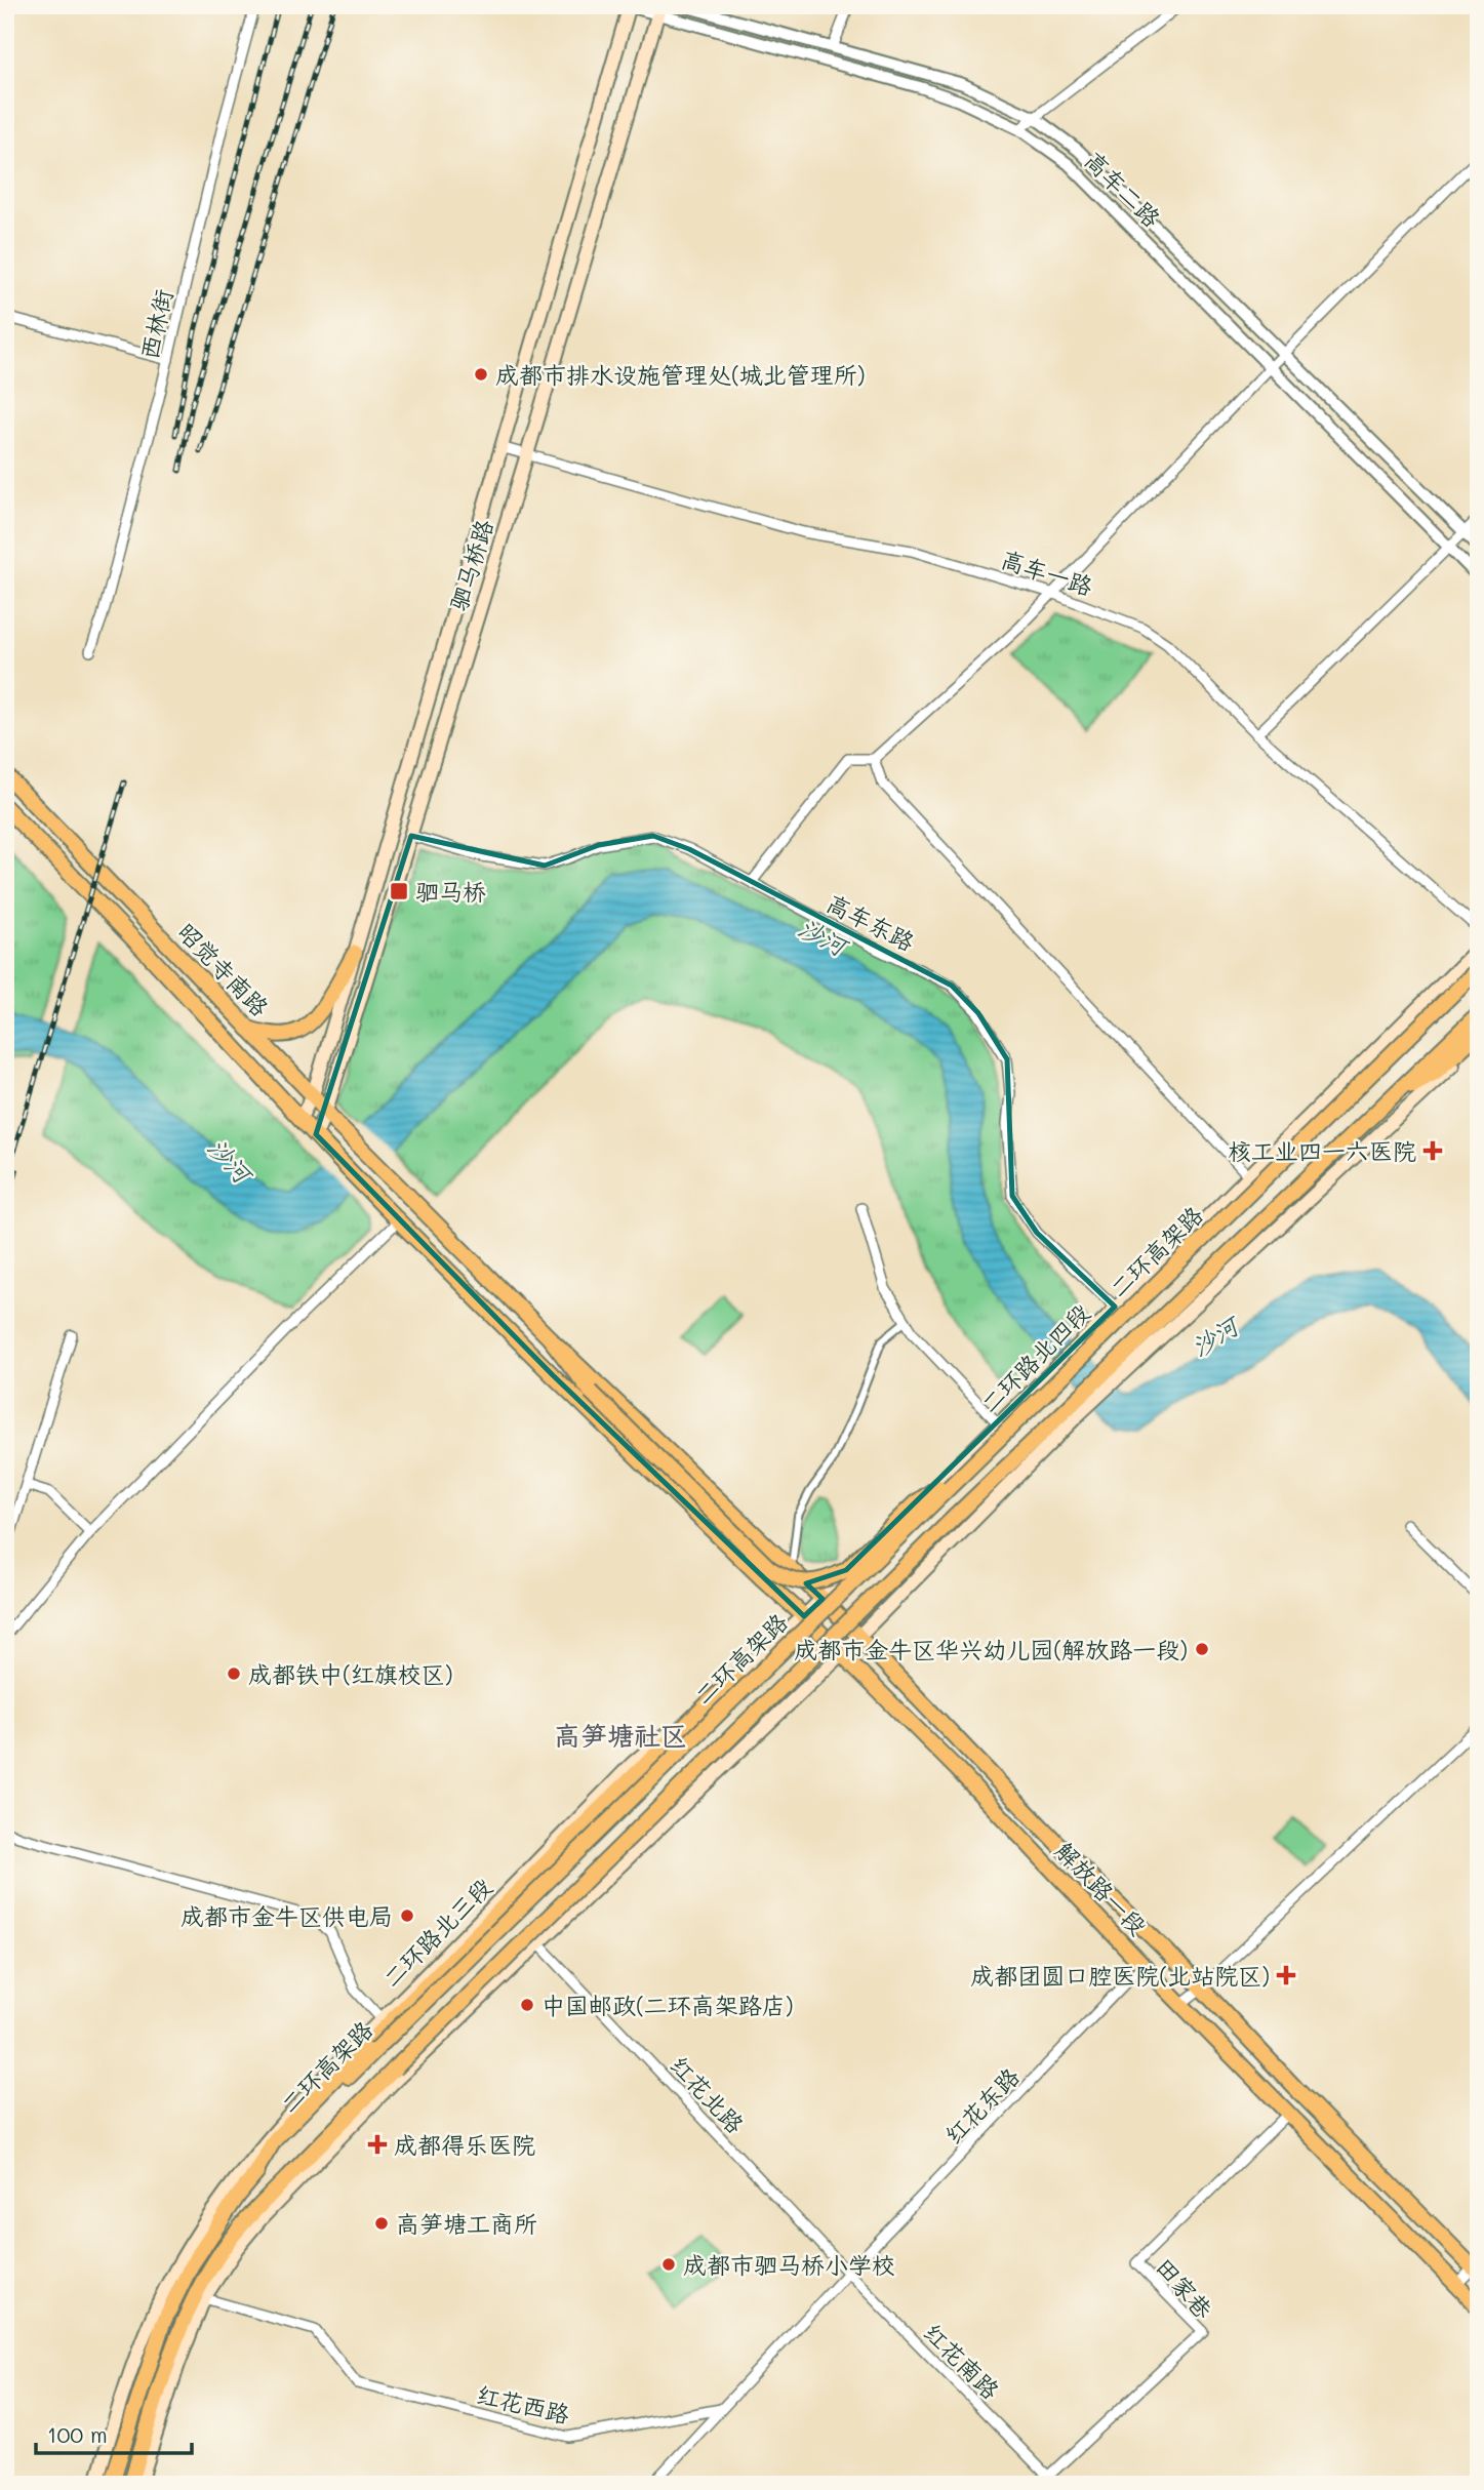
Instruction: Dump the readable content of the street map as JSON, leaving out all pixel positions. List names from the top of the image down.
{
  "streets": {
    "main road": [
      "驷马桥路",
      "昭觉寺南路",
      "二环高架路",
      "二环路北四段",
      "解放路一段",
      "二环路北三段"
    ],
    "street": [
      "高车二路",
      "西林街",
      "高车一路",
      "高车东路",
      "红花北路",
      "红花东路",
      "田家巷",
      "红花南路",
      "红花西路"
    ]
  },
  "crossings": [
    ["高车二路", "驷马桥路"],
    ["驷马桥路", "高车一路"],
    ["驷马桥路", "高车东路"],
    ["驷马桥路", "昭觉寺南路"],
    ["高车东路", "二环路北四段"],
    ["昭觉寺南路", "解放路一段"],
    ["二环路北四段", "解放路一段"],
    ["二环路北四段", "二环路北三段"],
    ["解放路一段", "二环路北三段"],
    ["解放路一段", "红花东路"],
    ["解放路一段", "田家巷"],
    ["红花北路", "红花东路"],
    ["红花北路", "红花南路"],
    ["红花东路", "红花南路"],
    ["田家巷", "红花南路"]
  ],
  "districts": ["高笋塘社区"],
  "water": ["沙河"],
  "places": {
    "other": [
      "成都市排水设施管理处(城北管理所)",
      "成都市金牛区华兴幼儿园(解放路一段)",
      "成都铁中(红旗校区)",
      "成都市金牛区供电局",
      "中国邮政(二环高架路店)",
      "高笋塘工商所",
      "成都市驷马桥小学校"
    ],
    "transit": ["驷马桥"],
    "health": ["核工业四一六医院", "成都团圆口腔医院(北站院区)", "成都得乐医院"]
  },
  "scale_bar": "100 m"
}
